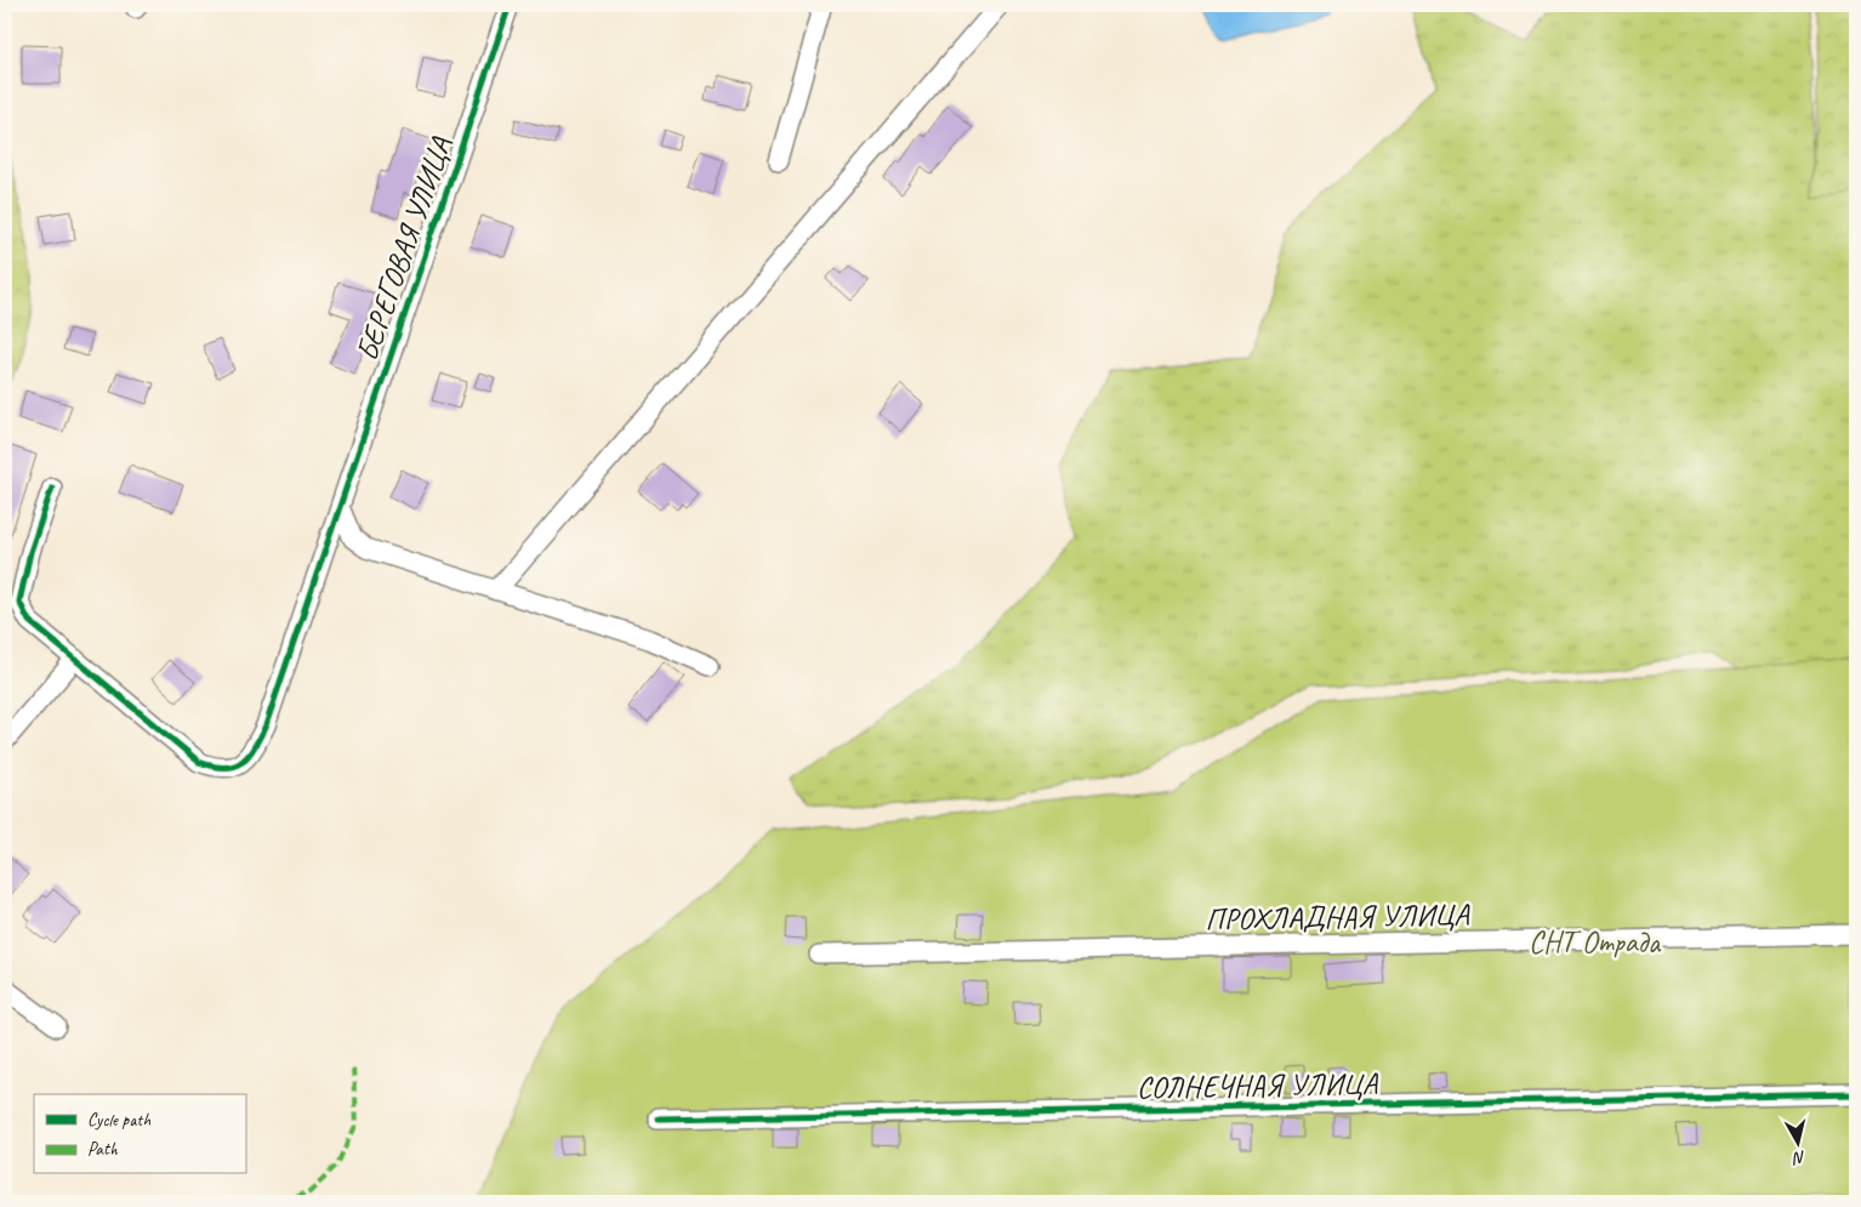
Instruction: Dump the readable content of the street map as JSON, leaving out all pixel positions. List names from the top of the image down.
{
  "streets": {
    "street": ["БЕРЕГОВАЯ УЛИЦА", "ПРОХЛАДНАЯ УЛИЦА", "СОЛНЕЧНАЯ УЛИЦА"]
  },
  "parks": ["СНТ Отрада"],
  "legend": ["Cycle path", "Path"],
  "north": "bottom"
}
